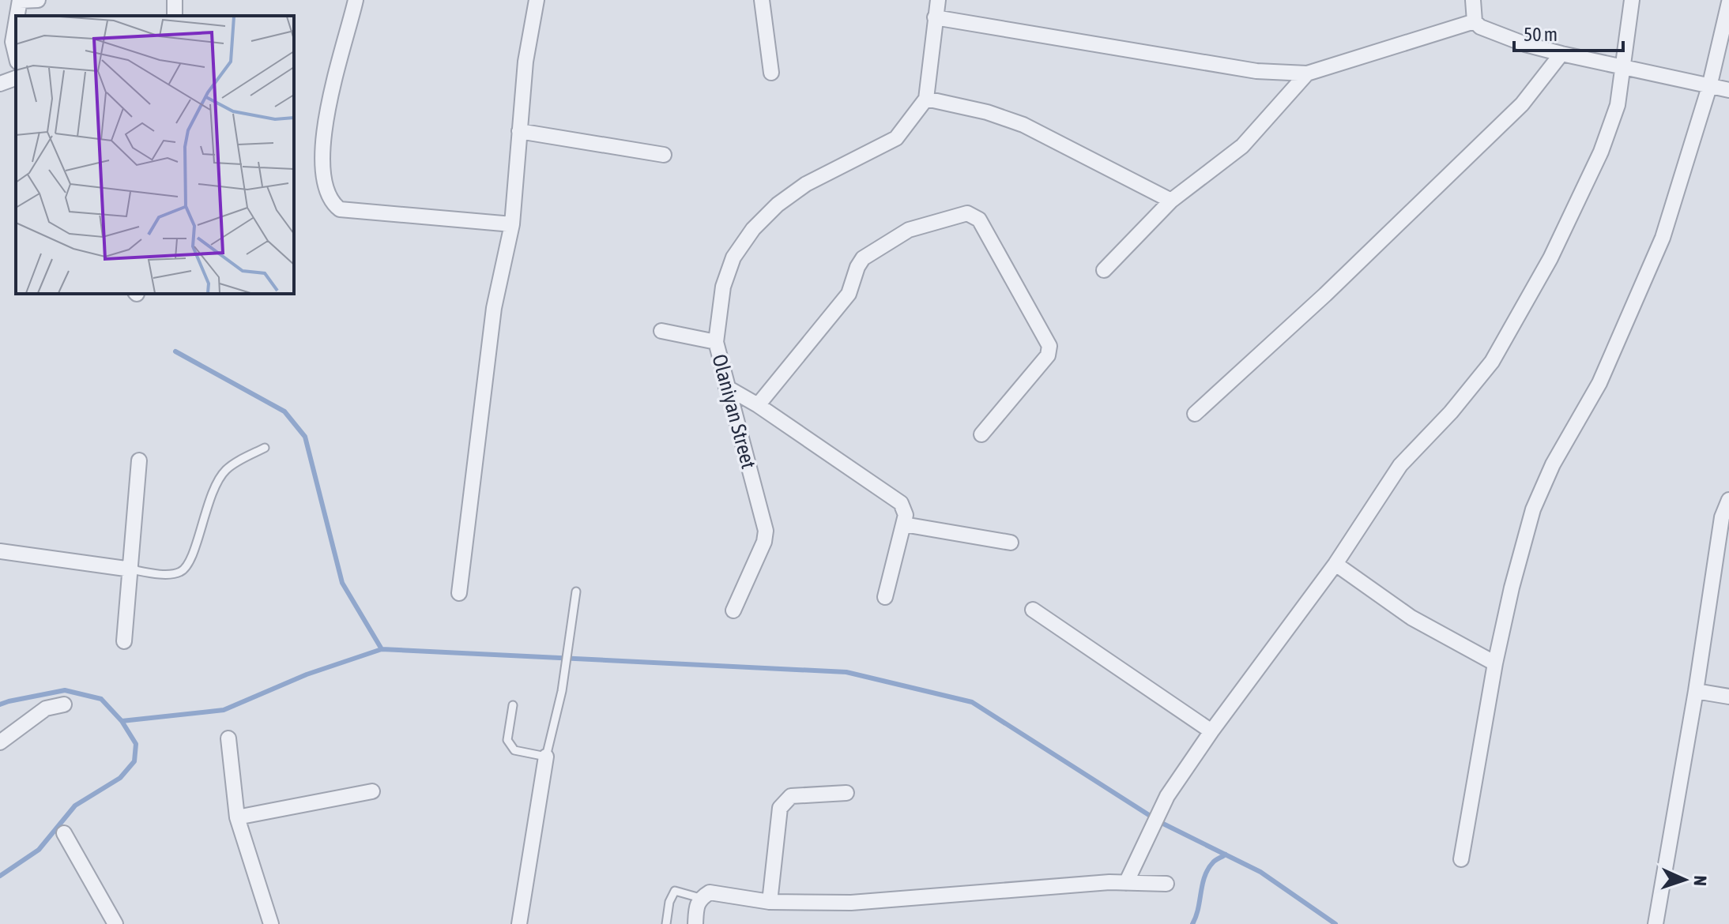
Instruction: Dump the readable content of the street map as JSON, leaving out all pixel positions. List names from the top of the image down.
{
  "streets": {
    "street": ["Olaniyan Street"]
  },
  "scale_bar": "50 m",
  "north": "right"
}
